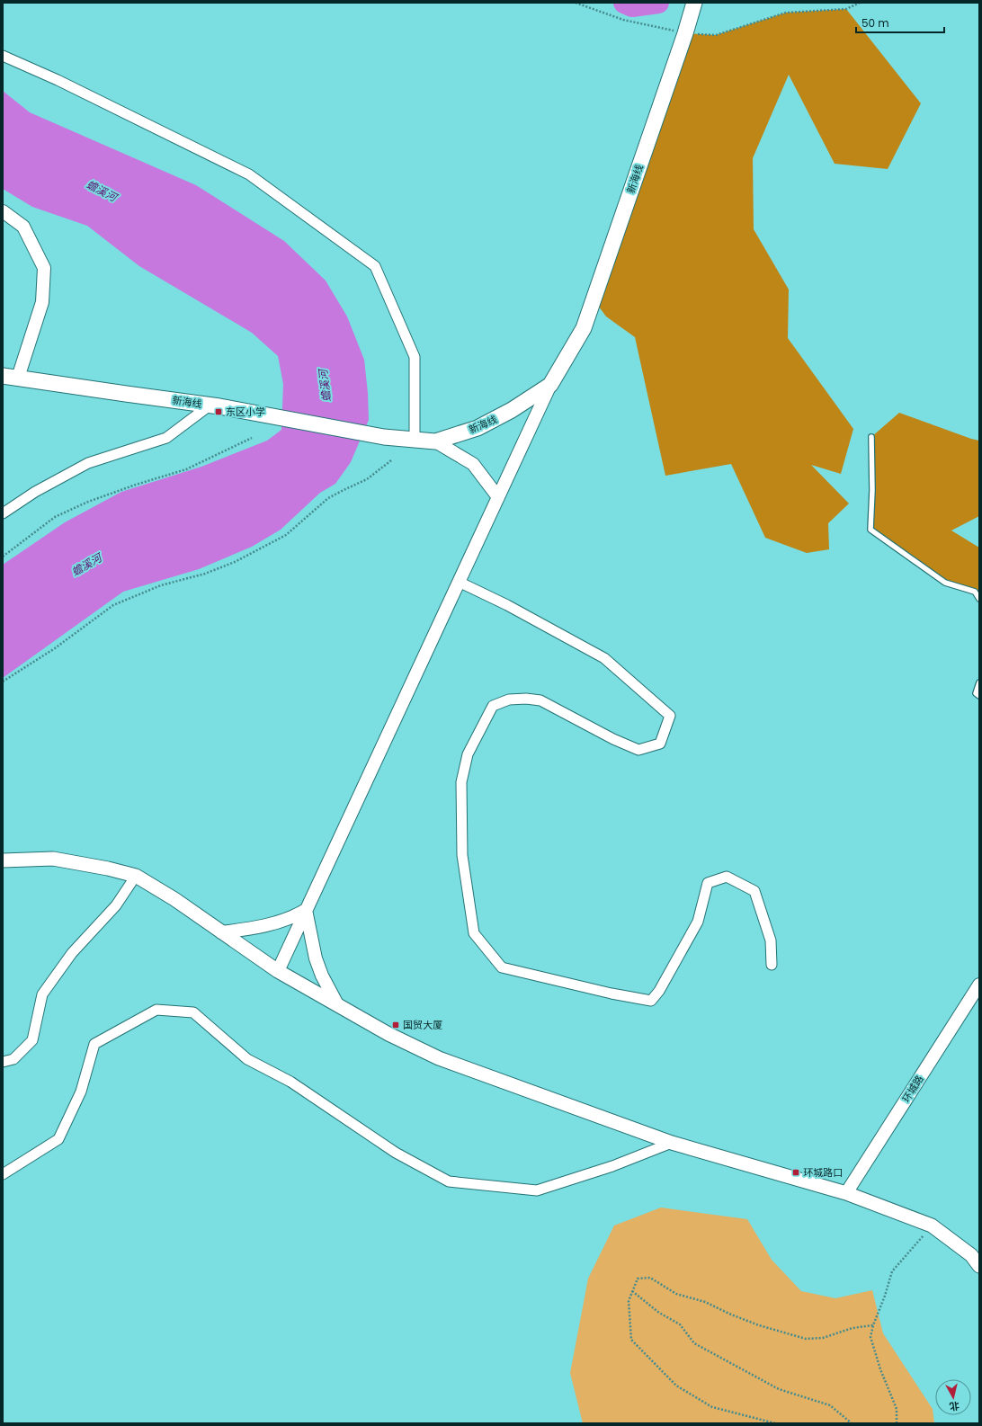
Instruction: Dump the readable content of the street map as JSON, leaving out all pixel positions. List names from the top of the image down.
{
  "streets": {
    "main road": ["新海线"],
    "street": ["环城路"]
  },
  "water": ["蟾溪河"],
  "places": {
    "transit": ["东区小学", "国贸大厦", "环城路口"]
  },
  "scale_bar": "50 m",
  "north": "bottom"
}
